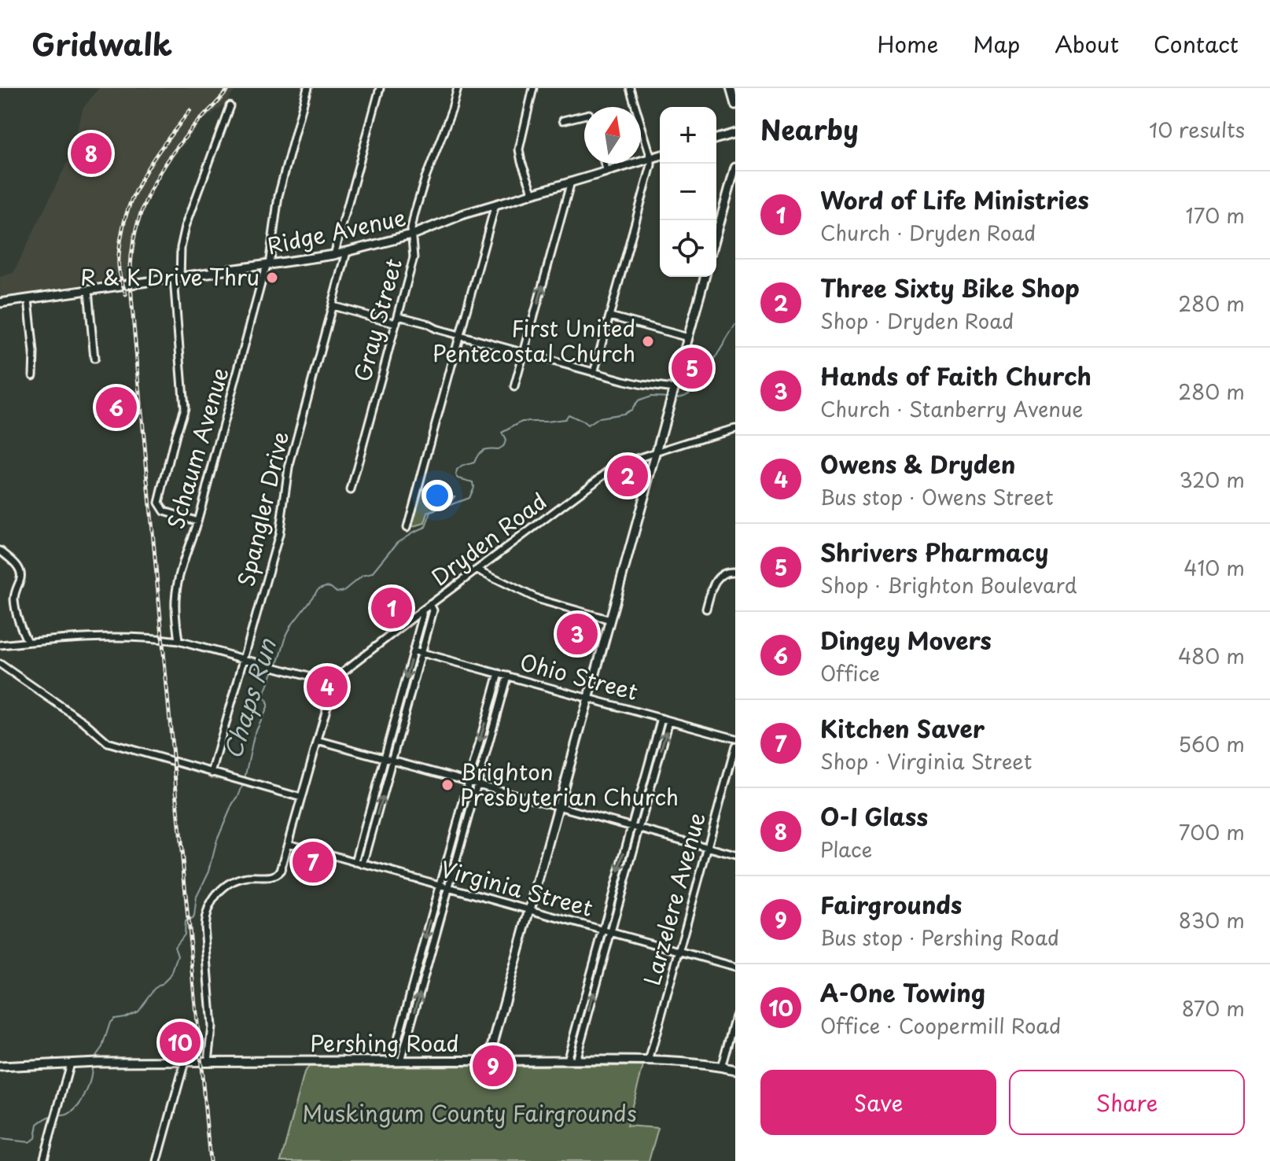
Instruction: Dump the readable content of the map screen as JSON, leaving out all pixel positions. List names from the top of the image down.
{
  "streets": {
    "street": [
      "Ridge Avenue",
      "Gray Street",
      "Schaum Avenue",
      "Spangler Drive",
      "Dryden Road",
      "Ohio Street",
      "Virginia Street",
      "Larzelere Avenue",
      "Pershing Road"
    ]
  },
  "crossings": [
    ["Ridge Avenue", "Gray Street"],
    ["Ridge Avenue", "Schaum Avenue"],
    ["Ridge Avenue", "Spangler Drive"],
    ["Virginia Street", "Larzelere Avenue"],
    ["Larzelere Avenue", "Pershing Road"]
  ],
  "water": ["Chaps Run"],
  "parks": ["Muskingum County Fairgrounds"],
  "places": ["R & K Drive Thru", "First United Pentecostal Church", "Brighton Presbyterian Church"],
  "north": "top",
  "page": {
    "header": "Gridwalk",
    "nav": [
      "Home",
      "Map",
      "About",
      "Contact"
    ],
    "heading": ["Nearby", "10 results"],
    "map_buttons": ["+", "−"],
    "pins": [
      "8",
      "5",
      "6",
      "2",
      "1",
      "3",
      "4",
      "7",
      "10",
      "9"
    ],
    "list": [
      {
        "mark": "1",
        "name": "Word of Life Ministries",
        "note": "Church · Dryden Road",
        "value": "170 m"
      },
      {
        "mark": "2",
        "name": "Three Sixty Bike Shop",
        "note": "Shop · Dryden Road",
        "value": "280 m"
      },
      {
        "mark": "3",
        "name": "Hands of Faith Church",
        "note": "Church · Stanberry Avenue",
        "value": "280 m"
      },
      {
        "mark": "4",
        "name": "Owens & Dryden",
        "note": "Bus stop · Owens Street",
        "value": "320 m"
      },
      {
        "mark": "5",
        "name": "Shrivers Pharmacy",
        "note": "Shop · Brighton Boulevard",
        "value": "410 m"
      },
      {
        "mark": "6",
        "name": "Dingey Movers",
        "note": "Office",
        "value": "480 m"
      },
      {
        "mark": "7",
        "name": "Kitchen Saver",
        "note": "Shop · Virginia Street",
        "value": "560 m"
      },
      {
        "mark": "8",
        "name": "O-I Glass",
        "note": "Place",
        "value": "700 m"
      },
      {
        "mark": "9",
        "name": "Fairgrounds",
        "note": "Bus stop · Pershing Road",
        "value": "830 m"
      },
      {
        "mark": "10",
        "name": "A-One Towing",
        "note": "Office · Coopermill Road",
        "value": "870 m"
      }
    ],
    "buttons": ["Save", "Share"]
  }
}
